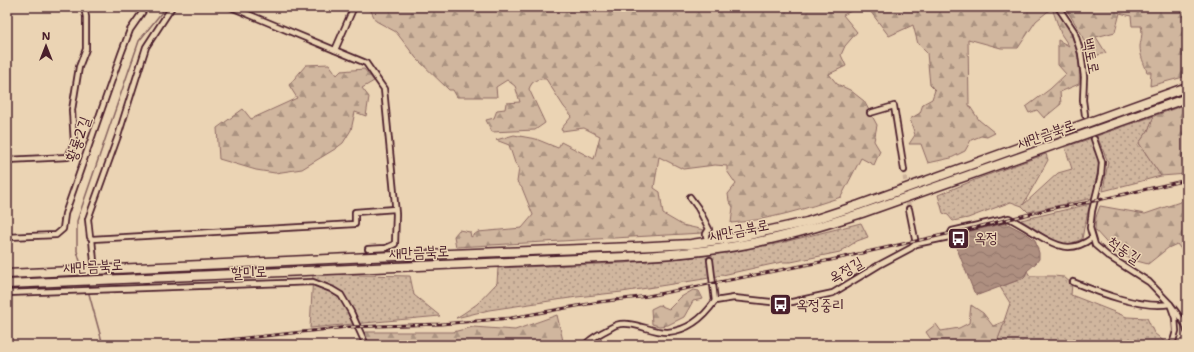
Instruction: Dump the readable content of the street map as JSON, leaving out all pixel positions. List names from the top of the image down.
{
  "streets": {
    "highway": ["새만금북로"],
    "street": [
      "백토로",
      "황룡2길",
      "척동길",
      "옥정길",
      "할미로"
    ]
  },
  "crossings": [
    ["새만금북로", "척동길"],
    ["척동길", "옥정길"]
  ],
  "places": {
    "bus stop": ["옥정", "옥정중리"]
  },
  "north": "top"
}
